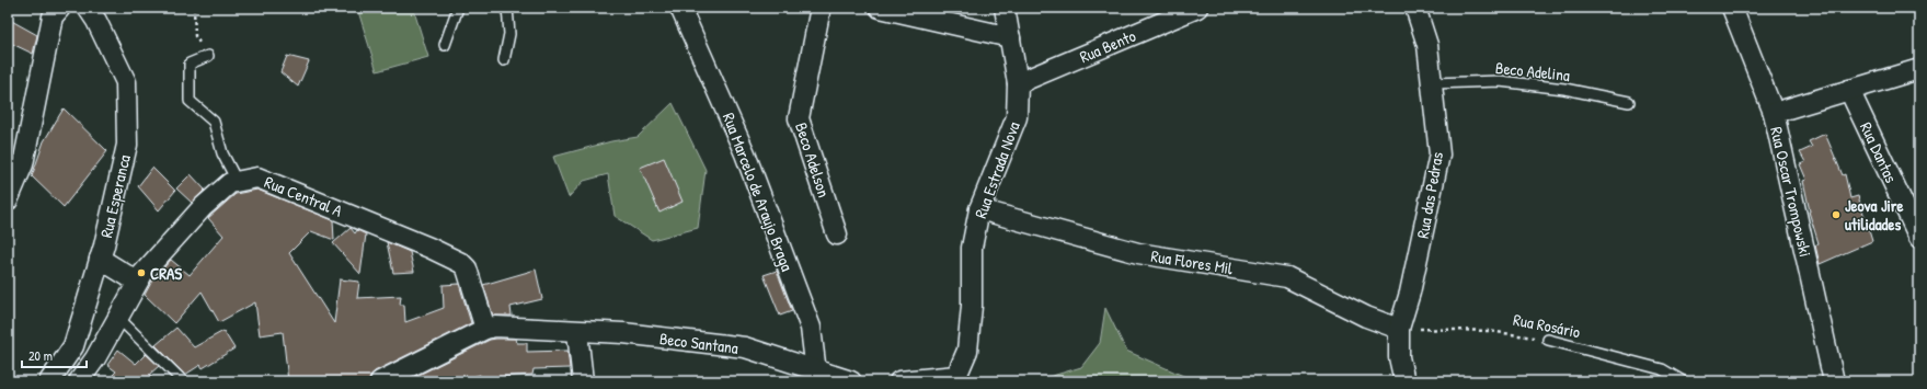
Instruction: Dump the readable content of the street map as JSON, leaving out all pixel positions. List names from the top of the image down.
{
  "streets": {
    "street": [
      "Rua Bento",
      "Rua Dantas",
      "Beco Adelson",
      "Rua Estrada Nova",
      "Rua Marcelo de Araujo Braga",
      "Rua Oscar Trompowski",
      "Rua das Pedras",
      "Rua Esperanca",
      "Rua Central A",
      "Rua Flores Mil",
      "Beco Santana"
    ],
    "lane": ["Beco Adelina", "Rua Rosário"]
  },
  "crossings": [
    ["Rua Bento", "Rua Estrada Nova"],
    ["Beco Adelina", "Rua das Pedras"],
    ["Rua Estrada Nova", "Rua Flores Mil"],
    ["Rua Marcelo de Araujo Braga", "Beco Santana"],
    ["Rua das Pedras", "Rua Flores Mil"],
    ["Rua das Pedras", "Rua Rosário"],
    ["Rua Central A", "Beco Santana"],
    ["Rua Flores Mil", "Rua Rosário"]
  ],
  "places": ["Jeova Jire utilidades", "CRAS"],
  "scale_bar": "20 m"
}
